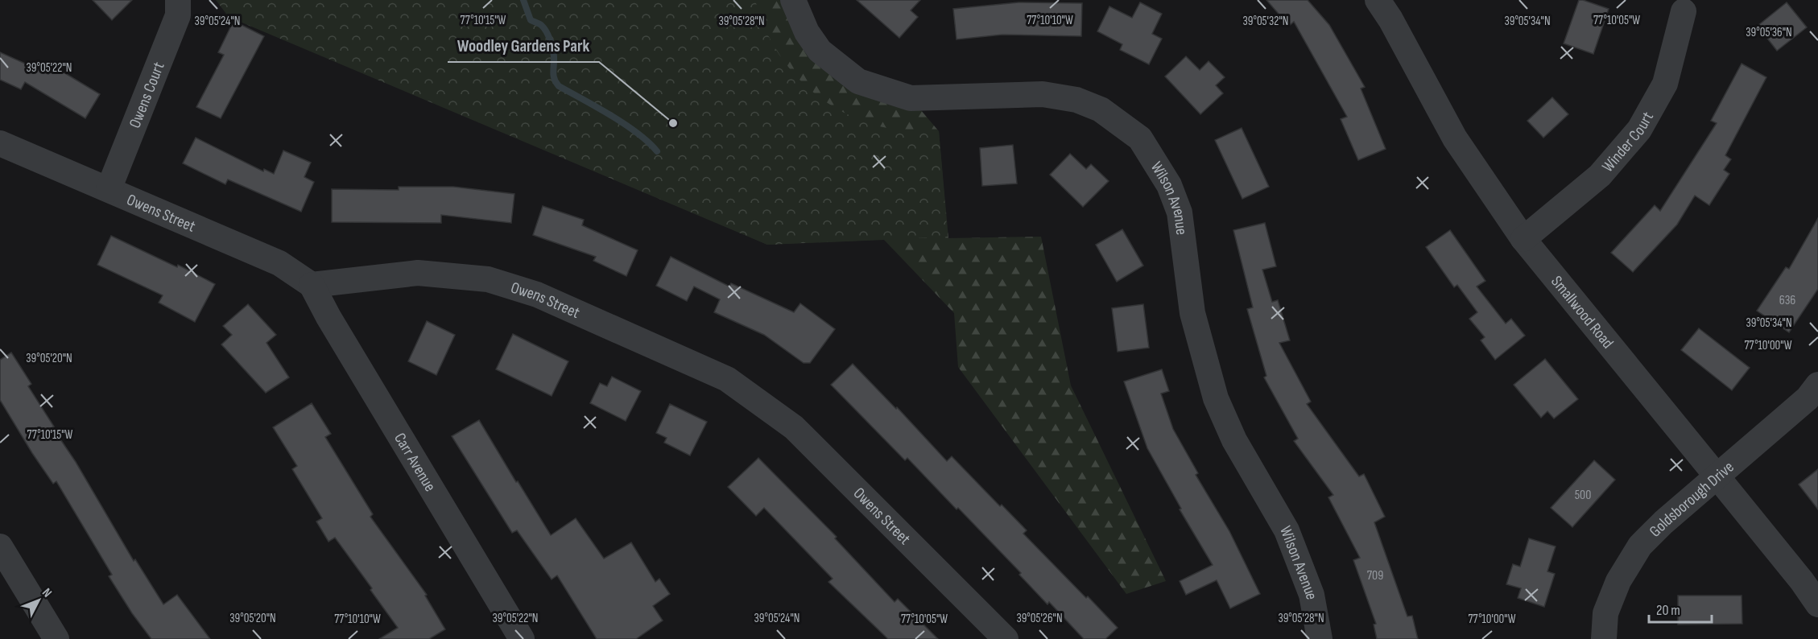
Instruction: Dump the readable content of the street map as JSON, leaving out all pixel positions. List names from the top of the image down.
{
  "streets": {
    "street": [
      "Owens Court",
      "Winder Court",
      "Wilson Avenue",
      "Owens Street",
      "Smallwood Road",
      "Carr Avenue",
      "Goldsborough Drive"
    ]
  },
  "crossings": [
    ["Owens Court", "Owens Street"],
    ["Winder Court", "Smallwood Road"],
    ["Owens Street", "Carr Avenue"],
    ["Smallwood Road", "Goldsborough Drive"]
  ],
  "places": ["Woodley Gardens Park"],
  "house_numbers": ["636", "500", "709"],
  "scale_bar": "20 m",
  "north": "top right",
  "coordinates": [
    "77°10'15\"W",
    "77°10'10\"W",
    "77°10'05\"W",
    "39°05'24\"N",
    "39°05'28\"N",
    "39°05'32\"N",
    "39°05'34\"N",
    "39°05'36\"N",
    "39°05'22\"N",
    "77°10'00\"W",
    "39°05'20\"N",
    "39°05'26\"N"
  ]
}
